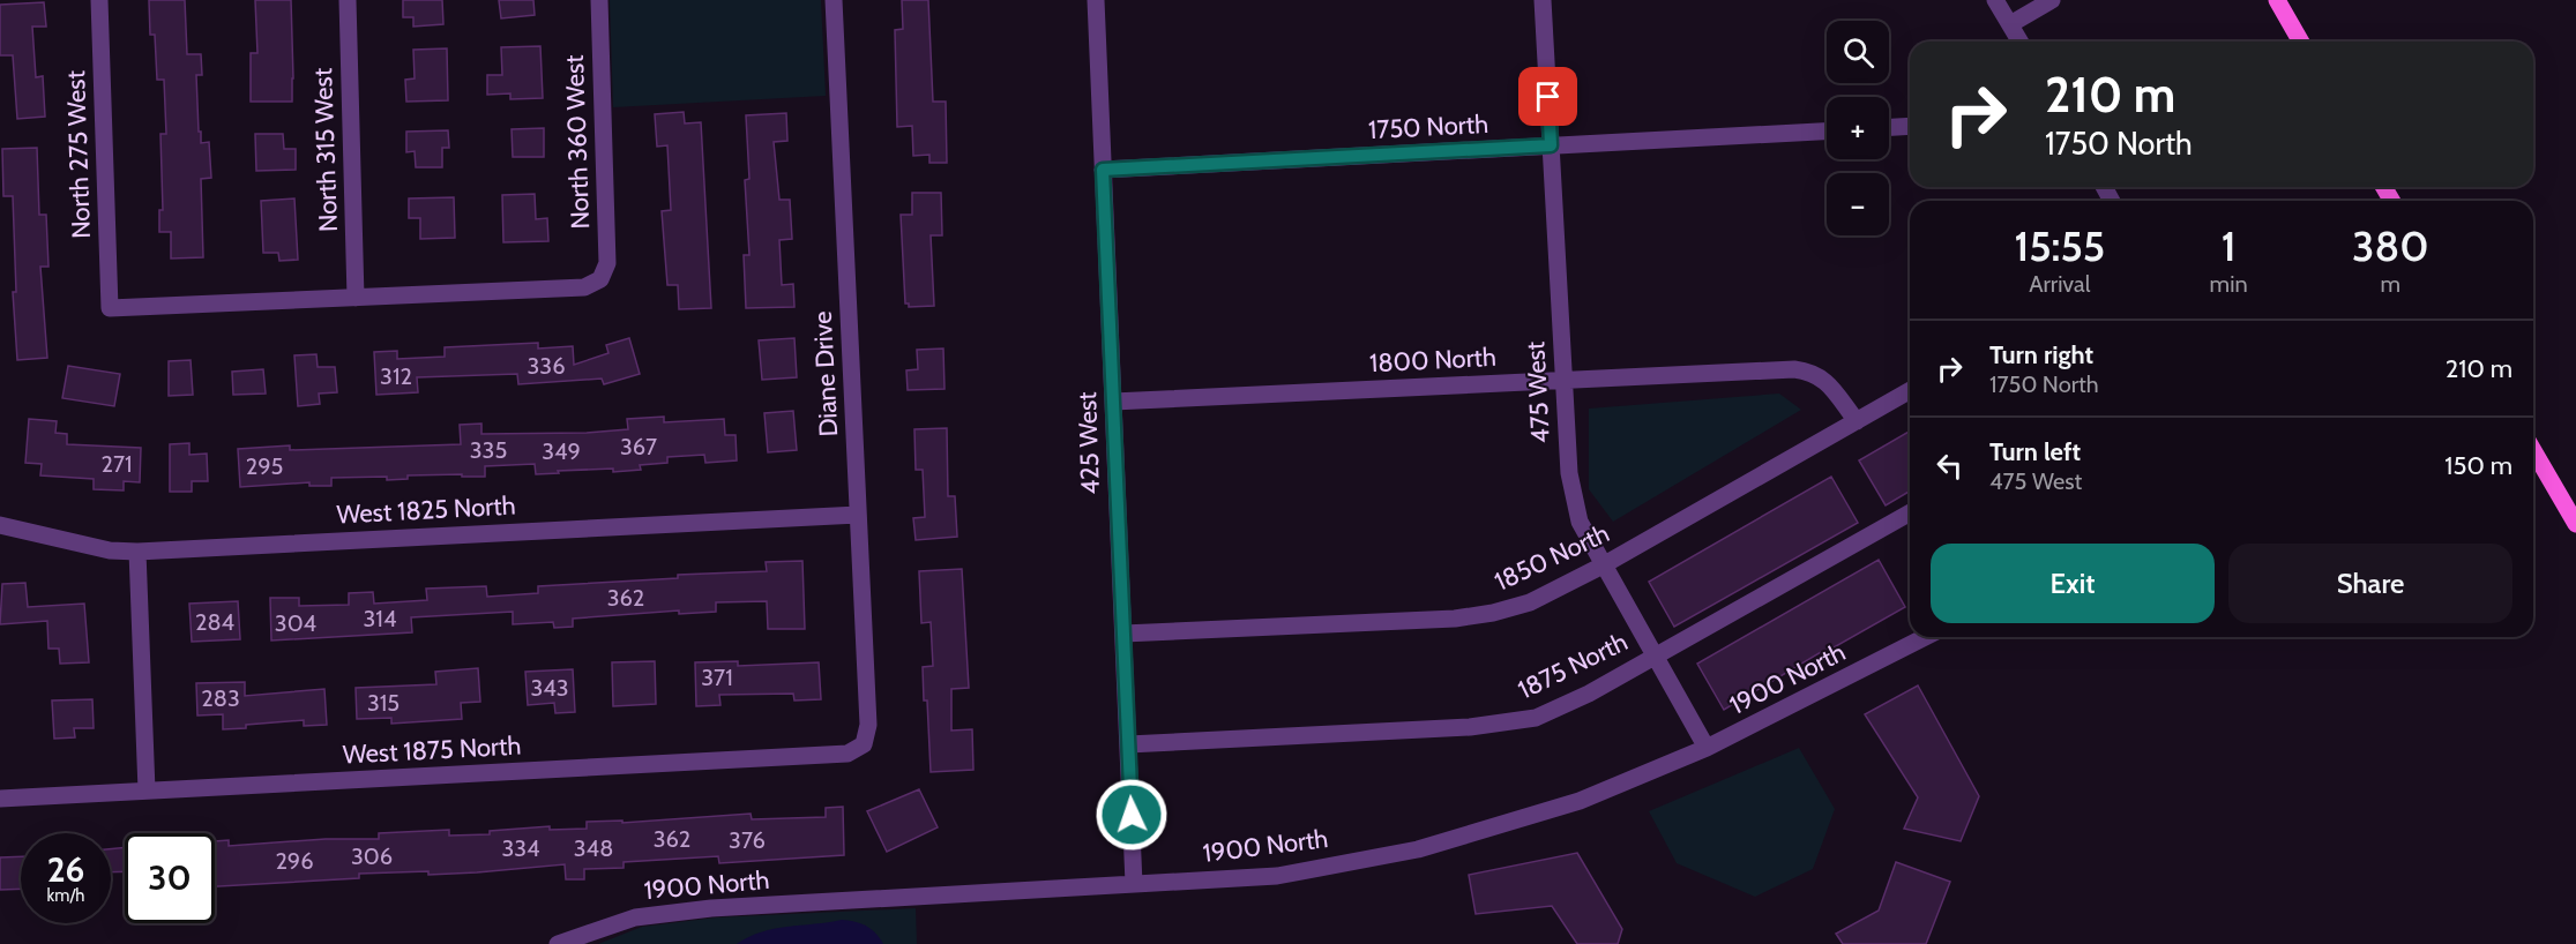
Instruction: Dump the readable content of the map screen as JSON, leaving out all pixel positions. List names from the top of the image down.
{
  "streets": {
    "street": [
      "1750 North",
      "North 360 West",
      "North 315 West",
      "North 275 West",
      "1800 North",
      "Diane Drive",
      "475 West",
      "425 West",
      "West 1825 North",
      "1850 North",
      "1875 North",
      "1900 North",
      "West 1875 North"
    ]
  },
  "crossings": [
    ["1750 North", "475 West"],
    ["1750 North", "425 West"],
    ["North 360 West", "North 315 West"],
    ["North 360 West", "North 275 West"],
    ["North 315 West", "North 275 West"],
    ["1800 North", "475 West"],
    ["1800 North", "425 West"],
    ["1800 North", "1850 North"],
    ["Diane Drive", "West 1825 North"],
    ["Diane Drive", "West 1875 North"],
    ["475 West", "1850 North"],
    ["475 West", "1875 North"],
    ["475 West", "1900 North"],
    ["425 West", "1850 North"],
    ["425 West", "1875 North"],
    ["425 West", "1900 North"]
  ],
  "house_numbers": [
    "336",
    "312",
    "367",
    "335",
    "349",
    "271",
    "295",
    "362",
    "314",
    "284",
    "304",
    "371",
    "343",
    "283",
    "315",
    "362",
    "376",
    "334",
    "348",
    "306",
    "296"
  ],
  "page": {
    "map_buttons": ["+", "−"],
    "turn": ["210 m", "1750 North"],
    "eta": [
      "15:55",
      "Arrival",
      "1",
      "min",
      "380",
      "m"
    ],
    "list": [
      {
        "name": "Turn right",
        "note": "1750 North",
        "value": "210 m"
      },
      {
        "name": "Turn left",
        "note": "475 West",
        "value": "150 m"
      }
    ],
    "buttons": ["Exit", "Share"],
    "speed": "26 km/h",
    "limit": "30"
  }
}
